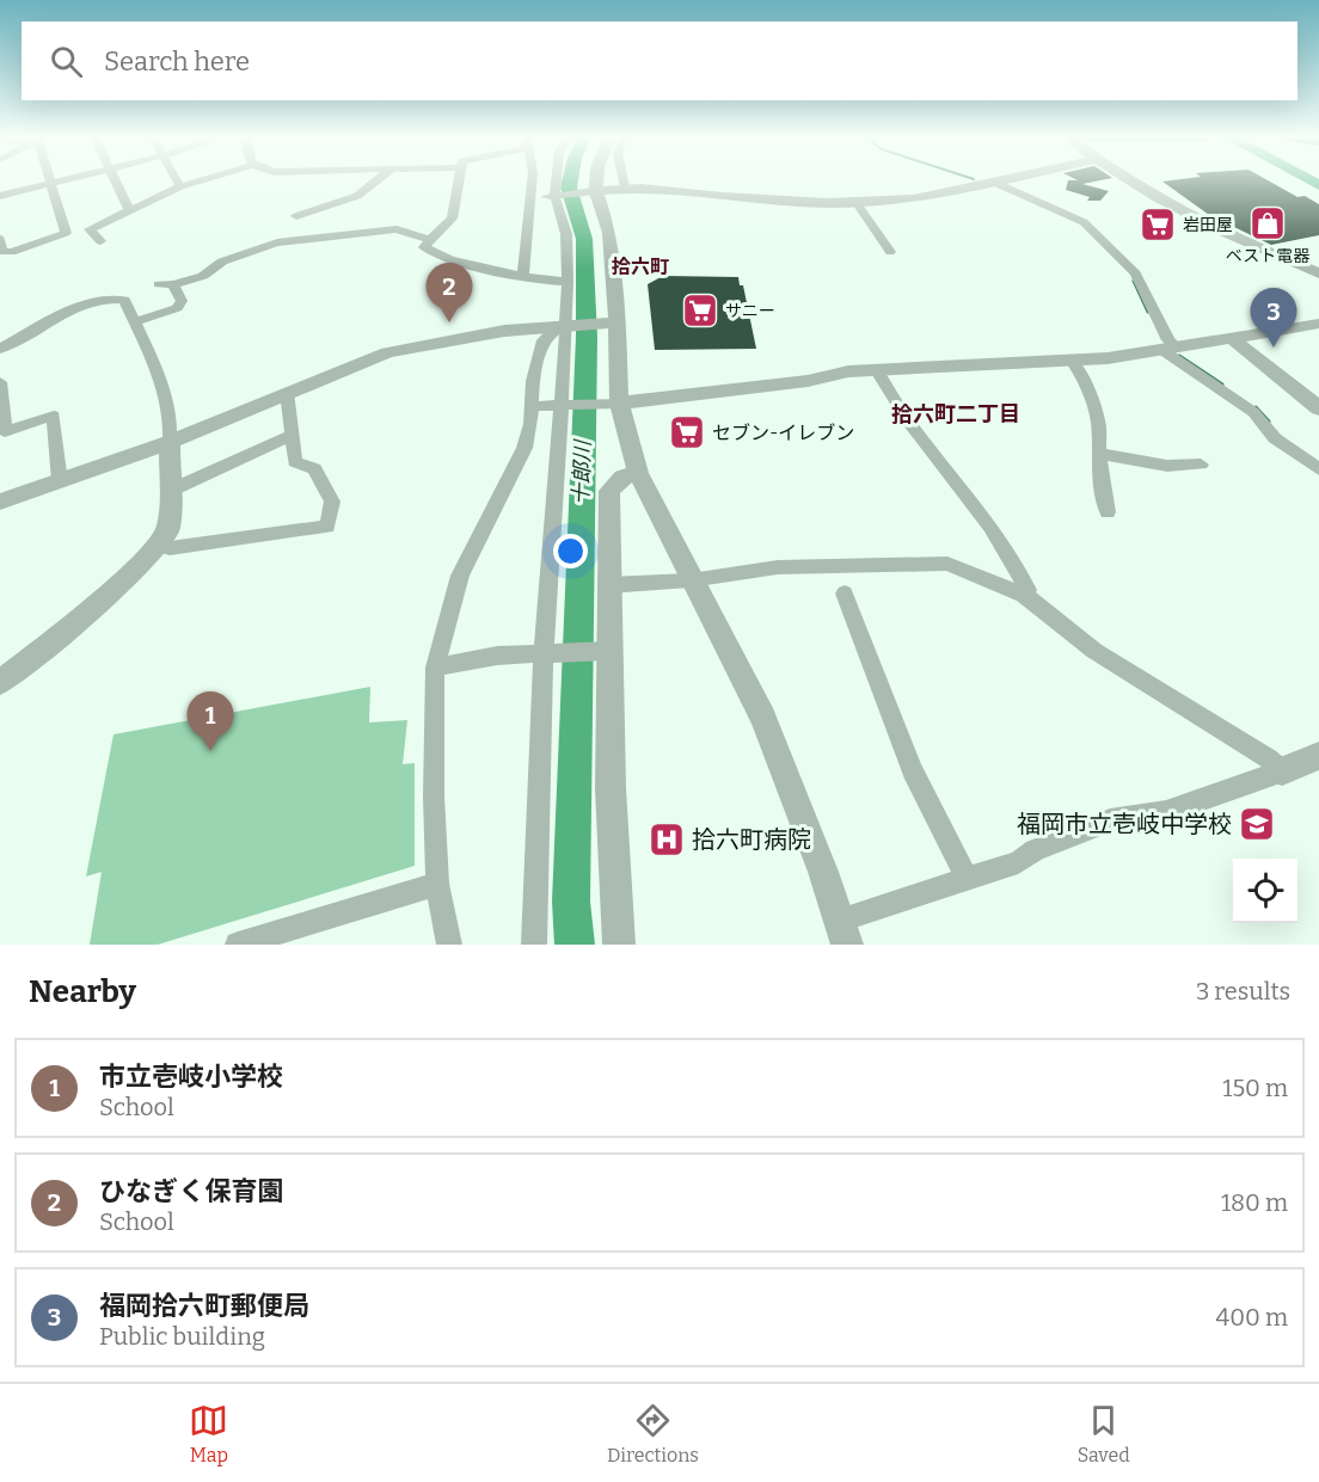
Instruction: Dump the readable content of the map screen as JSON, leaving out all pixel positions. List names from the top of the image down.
{
  "districts": ["拾六町", "拾六町二丁目"],
  "water": ["十郎川"],
  "places": {
    "shop": ["ベスト電器"],
    "supermarket": ["岩田屋", "サニー", "セブン-イレブン"],
    "school or university": ["福岡市立壱岐中学校"],
    "hospital": ["拾六町病院"]
  },
  "page": {
    "search": "Search here",
    "pins": ["2", "3", "1"],
    "heading": ["Nearby", "3 results"],
    "list": [
      {
        "mark": "1",
        "name": "市立壱岐小学校",
        "note": "School",
        "value": "150 m"
      },
      {
        "mark": "2",
        "name": "ひなぎく保育園",
        "note": "School",
        "value": "180 m"
      },
      {
        "mark": "3",
        "name": "福岡拾六町郵便局",
        "note": "Public building",
        "value": "400 m"
      }
    ],
    "nav": ["Map", "Directions", "Saved"]
  }
}
